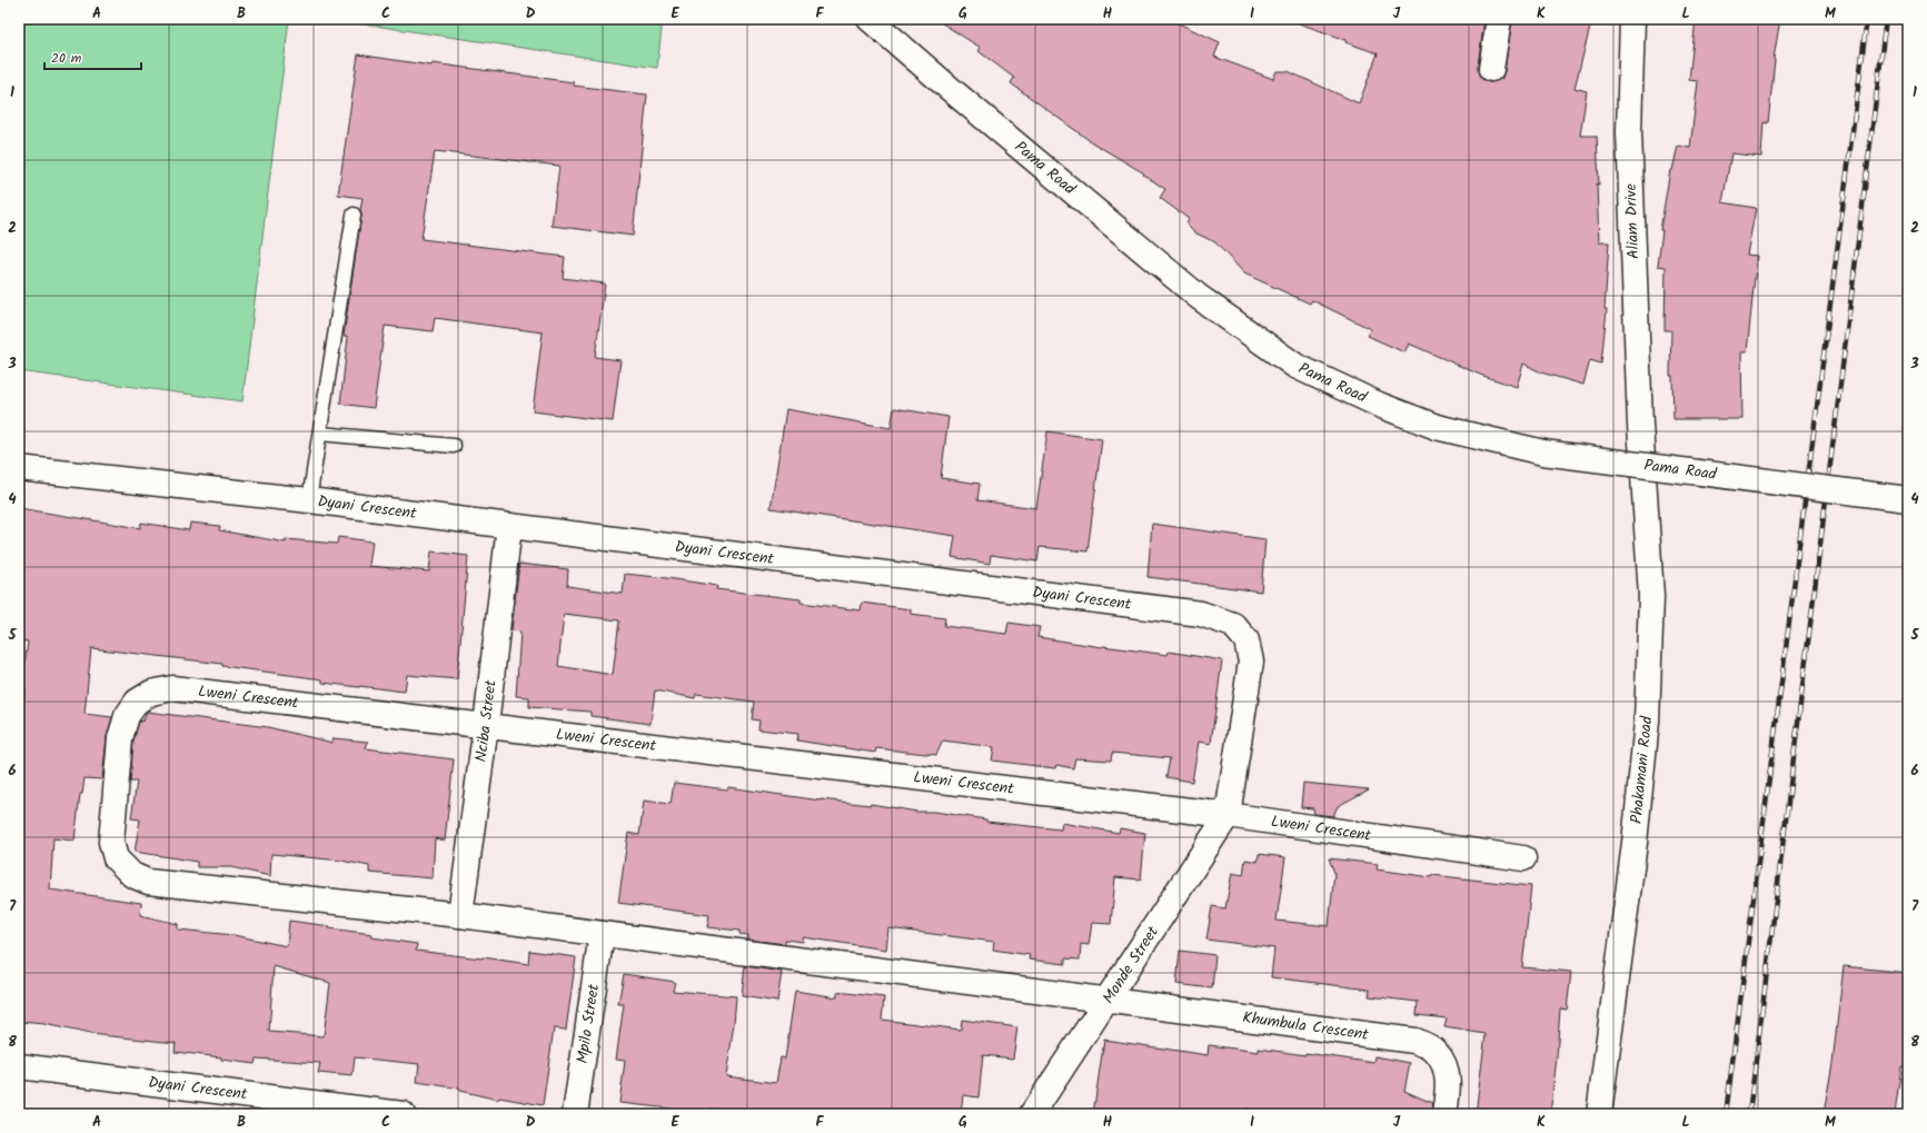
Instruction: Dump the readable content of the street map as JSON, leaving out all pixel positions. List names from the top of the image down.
{
  "streets": {
    "street": [
      "Pama Road",
      "Aliam Drive",
      "Dyani Crescent",
      "Lweni Crescent",
      "Nciba Street",
      "Phakamani Road",
      "Monde Street",
      "Mpilo Street",
      "Khumbula Crescent"
    ]
  },
  "crossings": [
    ["Aliam Drive", "Phakamani Road"],
    ["Dyani Crescent", "Lweni Crescent"],
    ["Dyani Crescent", "Nciba Street"],
    ["Dyani Crescent", "Monde Street"],
    ["Lweni Crescent", "Nciba Street"],
    ["Lweni Crescent", "Monde Street"],
    ["Lweni Crescent", "Mpilo Street"],
    ["Lweni Crescent", "Khumbula Crescent"],
    ["Monde Street", "Khumbula Crescent"]
  ],
  "scale_bar": "20 m",
  "grid": {
    "columns": [
      "A",
      "B",
      "C",
      "D",
      "E",
      "F",
      "G",
      "H",
      "I",
      "J",
      "K",
      "L",
      "M"
    ],
    "rows": [
      "1",
      "2",
      "3",
      "4",
      "5",
      "6",
      "7",
      "8"
    ]
  }
}
